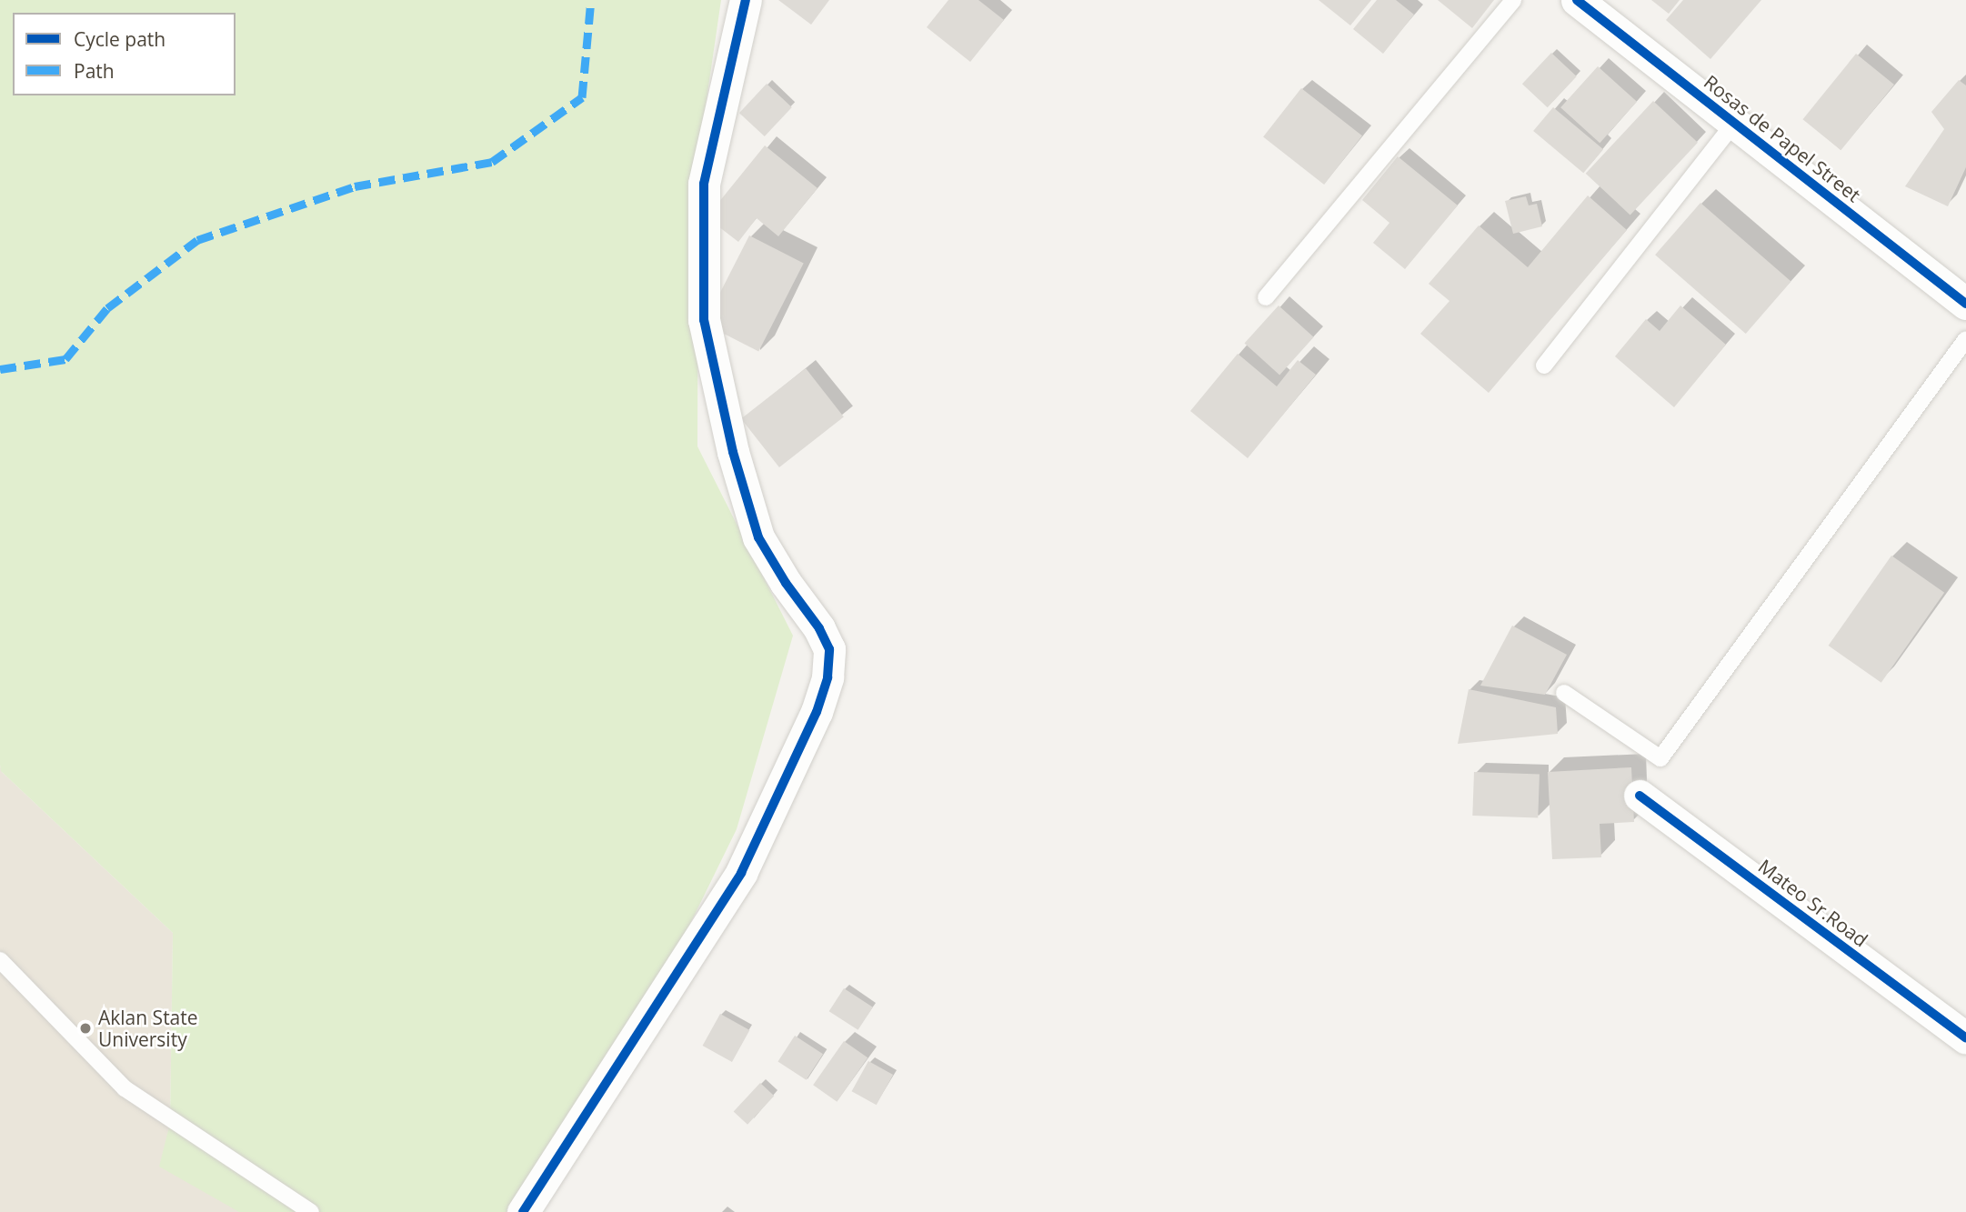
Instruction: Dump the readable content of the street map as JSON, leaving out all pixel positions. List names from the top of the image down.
{
  "streets": {
    "street": ["Rosas de Papel Street", "Mateo Sr.Road"]
  },
  "places": ["Aklan State University"],
  "legend": ["Cycle path", "Path"]
}
